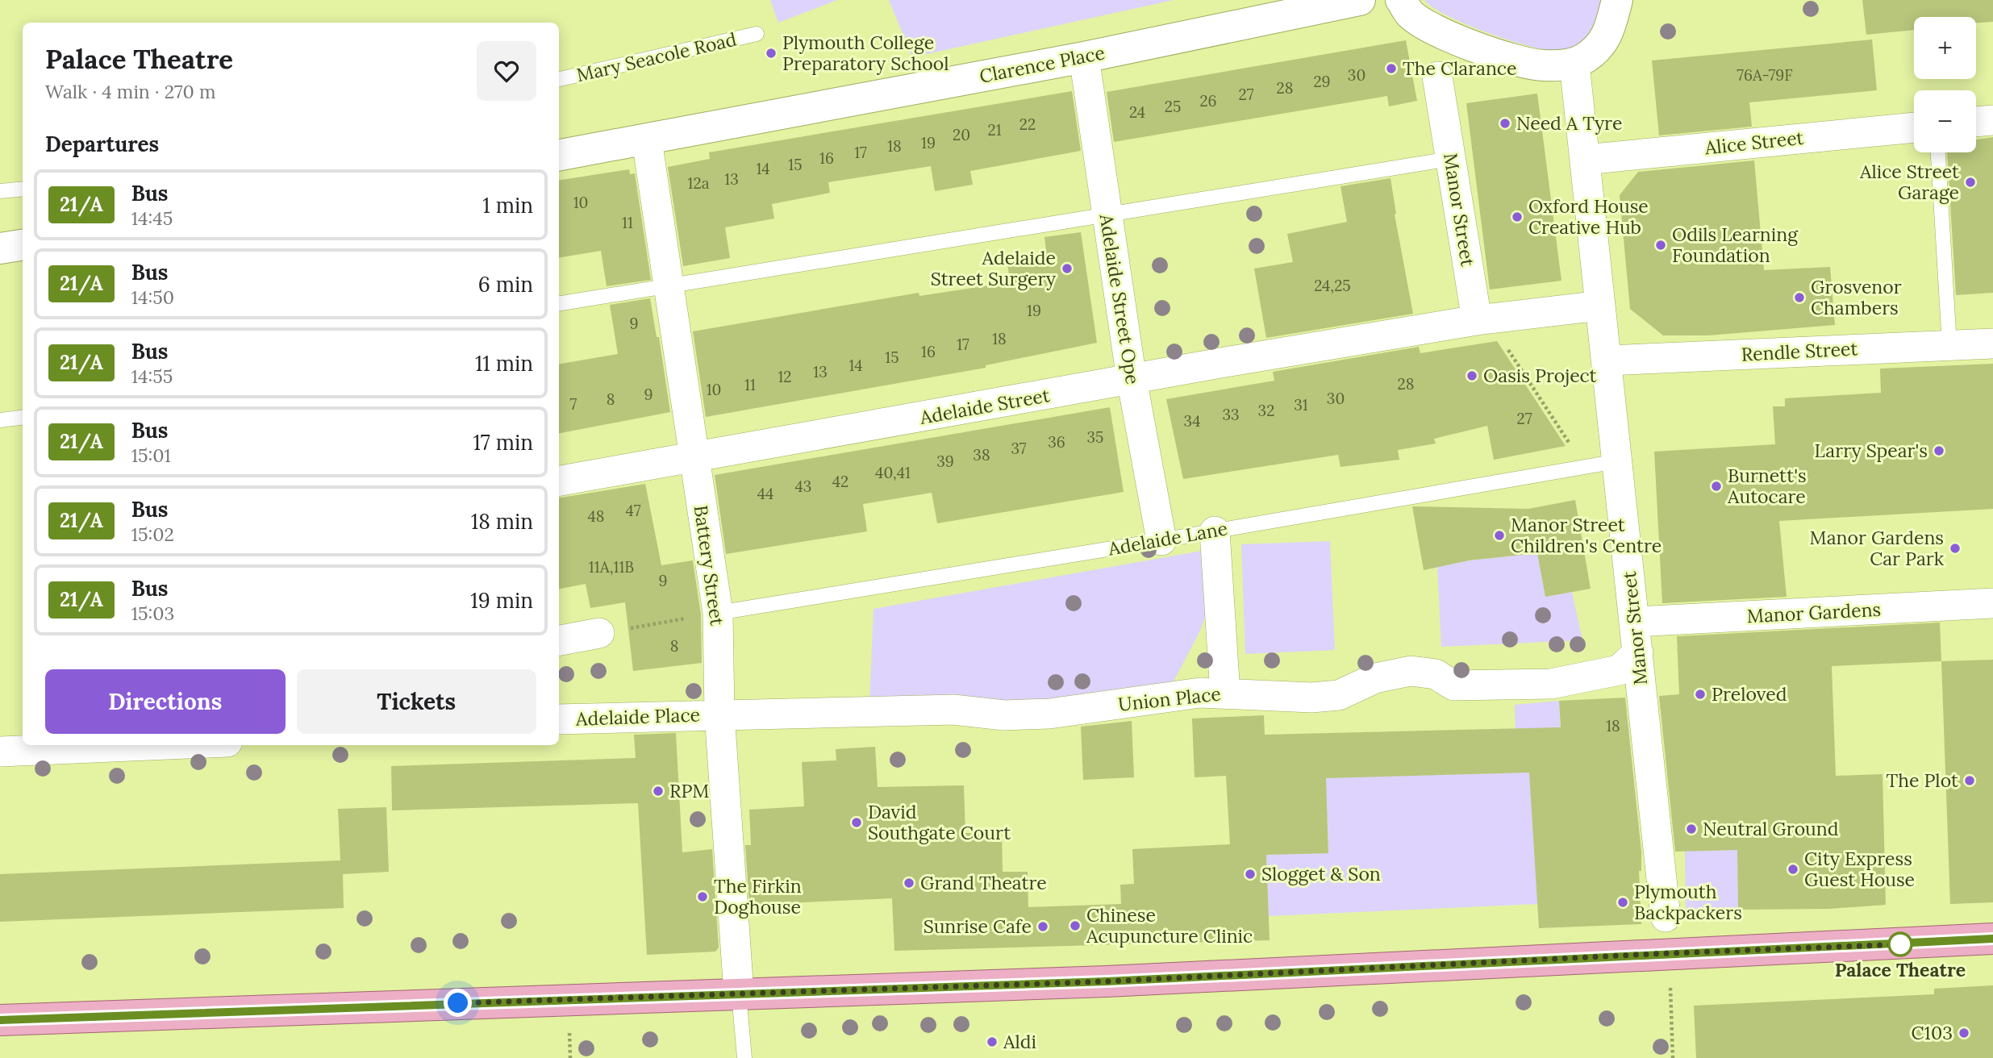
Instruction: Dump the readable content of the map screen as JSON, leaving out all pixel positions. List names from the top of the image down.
{
  "streets": {
    "street": [
      "Clarence Place",
      "Alice Street",
      "Manor Street",
      "Adelaide Street Ope",
      "Rendle Street",
      "Adelaide Street",
      "Battery Street",
      "Manor Gardens",
      "Union Place",
      "Adelaide Place"
    ],
    "lane": ["Mary Seacole Road", "Adelaide Lane"]
  },
  "crossings": [
    ["Clarence Place", "Adelaide Street Ope"],
    ["Clarence Place", "Battery Street"],
    ["Alice Street", "Manor Street"],
    ["Manor Street", "Rendle Street"],
    ["Manor Street", "Adelaide Street"],
    ["Manor Street", "Adelaide Lane"],
    ["Manor Street", "Manor Gardens"],
    ["Manor Street", "Union Place"],
    ["Adelaide Street Ope", "Adelaide Street"],
    ["Adelaide Street Ope", "Adelaide Lane"],
    ["Adelaide Street", "Battery Street"],
    ["Adelaide Lane", "Battery Street"],
    ["Battery Street", "Union Place"],
    ["Battery Street", "Adelaide Place"],
    ["Union Place", "Adelaide Place"]
  ],
  "places": [
    "Plymouth College Preparatory School",
    "The Clarance",
    "Need A Tyre",
    "Alice Street Garage",
    "Oxford House Creative Hub",
    "Odils Learning Foundation",
    "Adelaide Street Surgery",
    "Grosvenor Chambers",
    "Oasis Project",
    "Larry Spear's",
    "Burnett's Autocare",
    "Manor Street Children's Centre",
    "Manor Gardens Car Park",
    "Preloved",
    "The Plot",
    "RPM",
    "David Southgate Court",
    "Neutral Ground",
    "City Express Guest House",
    "Slogget & Son",
    "Grand Theatre",
    "The Firkin Doghouse",
    "Plymouth Backpackers",
    "Chinese Acupuncture Clinic",
    "Sunrise Cafe",
    "Palace Theatre",
    "C103",
    "Aldi"
  ],
  "lines": ["bus line 21/A"],
  "house_numbers": [
    "30",
    "76A-79F",
    "29",
    "28",
    "27",
    "26",
    "25",
    "24",
    "22",
    "21",
    "20",
    "19",
    "18",
    "17",
    "16",
    "15",
    "14",
    "13",
    "12a",
    "10",
    "11",
    "24,25",
    "19",
    "9",
    "18",
    "17",
    "16",
    "15",
    "14",
    "13",
    "12",
    "28",
    "11",
    "10",
    "9",
    "30",
    "8",
    "7",
    "31",
    "32",
    "33",
    "27",
    "34",
    "35",
    "36",
    "37",
    "38",
    "39",
    "40,41",
    "42",
    "43",
    "44",
    "47",
    "48",
    "11A,11B",
    "9",
    "8",
    "18"
  ],
  "page": {
    "map_buttons": ["+", "−"],
    "heading": [
      ["Palace Theatre", "Walk · 4 min · 270 m"],
      "Departures"
    ],
    "list": [
      {
        "mark": "21/A",
        "name": "Bus",
        "note": "14:45",
        "value": "1 min"
      },
      {
        "mark": "21/A",
        "name": "Bus",
        "note": "14:50",
        "value": "6 min"
      },
      {
        "mark": "21/A",
        "name": "Bus",
        "note": "14:55",
        "value": "11 min"
      },
      {
        "mark": "21/A",
        "name": "Bus",
        "note": "15:01",
        "value": "17 min"
      },
      {
        "mark": "21/A",
        "name": "Bus",
        "note": "15:02",
        "value": "18 min"
      },
      {
        "mark": "21/A",
        "name": "Bus",
        "note": "15:03",
        "value": "19 min"
      }
    ],
    "buttons": ["Directions", "Tickets"]
  }
}
